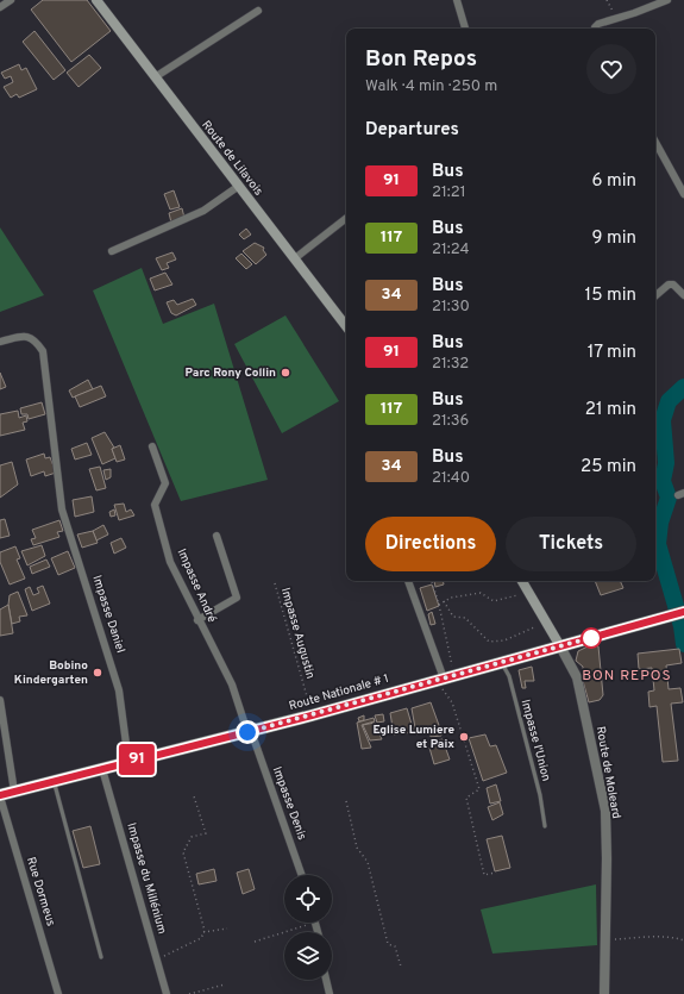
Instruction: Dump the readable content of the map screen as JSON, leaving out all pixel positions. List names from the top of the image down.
{
  "streets": {
    "main road": ["Route de Lilavois", "Route Nationale # 1"],
    "street": [
      "Impasse André",
      "Impasse Daniel",
      "Route de Moleard",
      "Impasse Denis",
      "Impasse du Millénium",
      "Rue Dormeus"
    ],
    "lane": ["Impasse l'Union"],
    "path": ["Impasse Augustin"]
  },
  "crossings": [
    ["Impasse André", "Route Nationale # 1"],
    ["Impasse André", "Impasse Denis"],
    ["Impasse Daniel", "Route Nationale # 1"],
    ["Impasse Augustin", "Route Nationale # 1"],
    ["Route Nationale # 1", "Impasse l'Union"],
    ["Route Nationale # 1", "Route de Moleard"],
    ["Route Nationale # 1", "Impasse Denis"],
    ["Route Nationale # 1", "Impasse du Millénium"],
    ["Route Nationale # 1", "Rue Dormeus"]
  ],
  "districts": ["BON REPOS"],
  "places": ["Parc Rony Collin", "Bobino Kindergarten", "Eglise Lumiere et Paix"],
  "lines": ["bus line 91"],
  "page": {
    "on_map": "91",
    "heading": [
      ["Bon Repos", "Walk · 4 min · 250 m"],
      "Departures"
    ],
    "list": [
      {
        "mark": "91",
        "name": "Bus",
        "note": "21:21",
        "value": "6 min"
      },
      {
        "mark": "117",
        "name": "Bus",
        "note": "21:24",
        "value": "9 min"
      },
      {
        "mark": "34",
        "name": "Bus",
        "note": "21:30",
        "value": "15 min"
      },
      {
        "mark": "91",
        "name": "Bus",
        "note": "21:32",
        "value": "17 min"
      },
      {
        "mark": "117",
        "name": "Bus",
        "note": "21:36",
        "value": "21 min"
      },
      {
        "mark": "34",
        "name": "Bus",
        "note": "21:40",
        "value": "25 min"
      }
    ],
    "buttons": ["Directions", "Tickets"]
  }
}
